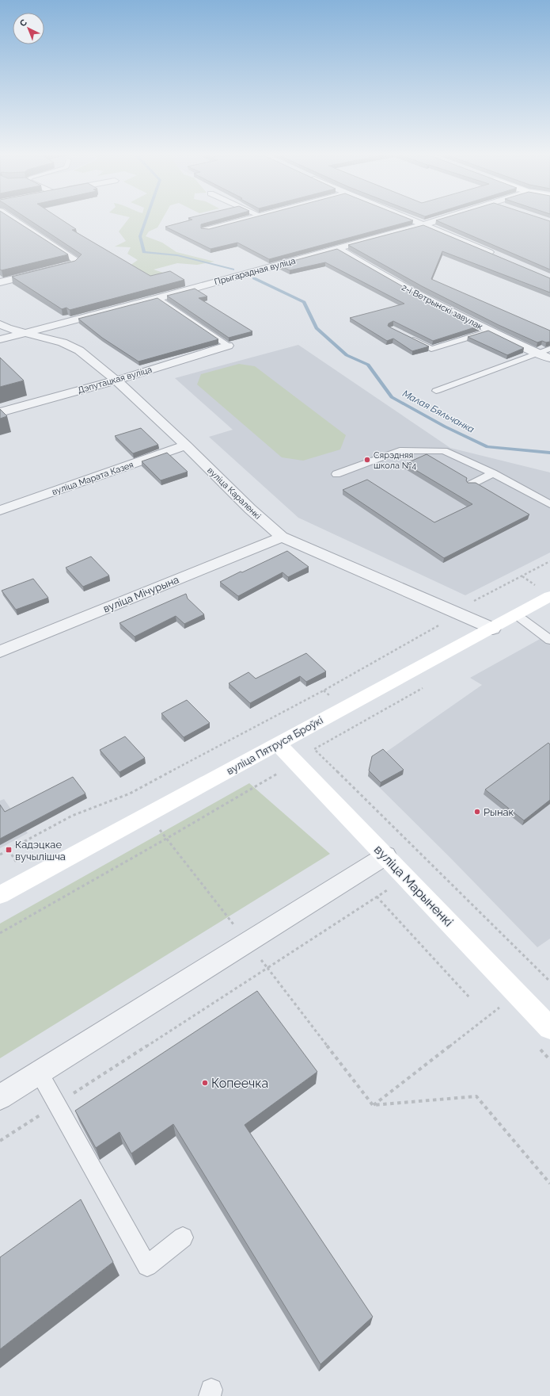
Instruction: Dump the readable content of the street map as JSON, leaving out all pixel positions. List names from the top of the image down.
{
  "streets": {
    "main road": ["вуліца Пятруся Броўкі", "вуліца Марыненкі"],
    "street": [
      "Прыгарадная вуліца",
      "2-і Ветрынскі завулак",
      "Дэпутацкая вуліца",
      "вуліца Марата Казея",
      "вуліца Караленкі",
      "вуліца Мічурына"
    ]
  },
  "crossings": [
    ["Прыгарадная вуліца", "2-і Ветрынскі завулак"],
    ["Прыгарадная вуліца", "вуліца Караленкі"],
    ["Дэпутацкая вуліца", "вуліца Караленкі"],
    ["вуліца Марата Казея", "вуліца Караленкі"],
    ["вуліца Караленкі", "вуліца Мічурына"],
    ["вуліца Караленкі", "вуліца Пятруся Броўкі"],
    ["вуліца Пятруся Броўкі", "вуліца Марыненкі"]
  ],
  "water": ["Малая Бяльчанка"],
  "places": {
    "other": ["Сярэдняя школа №4", "Рынак", "Копеечка"],
    "transit": ["Кадэцкае вучылішча"]
  },
  "north": "top left"
}
